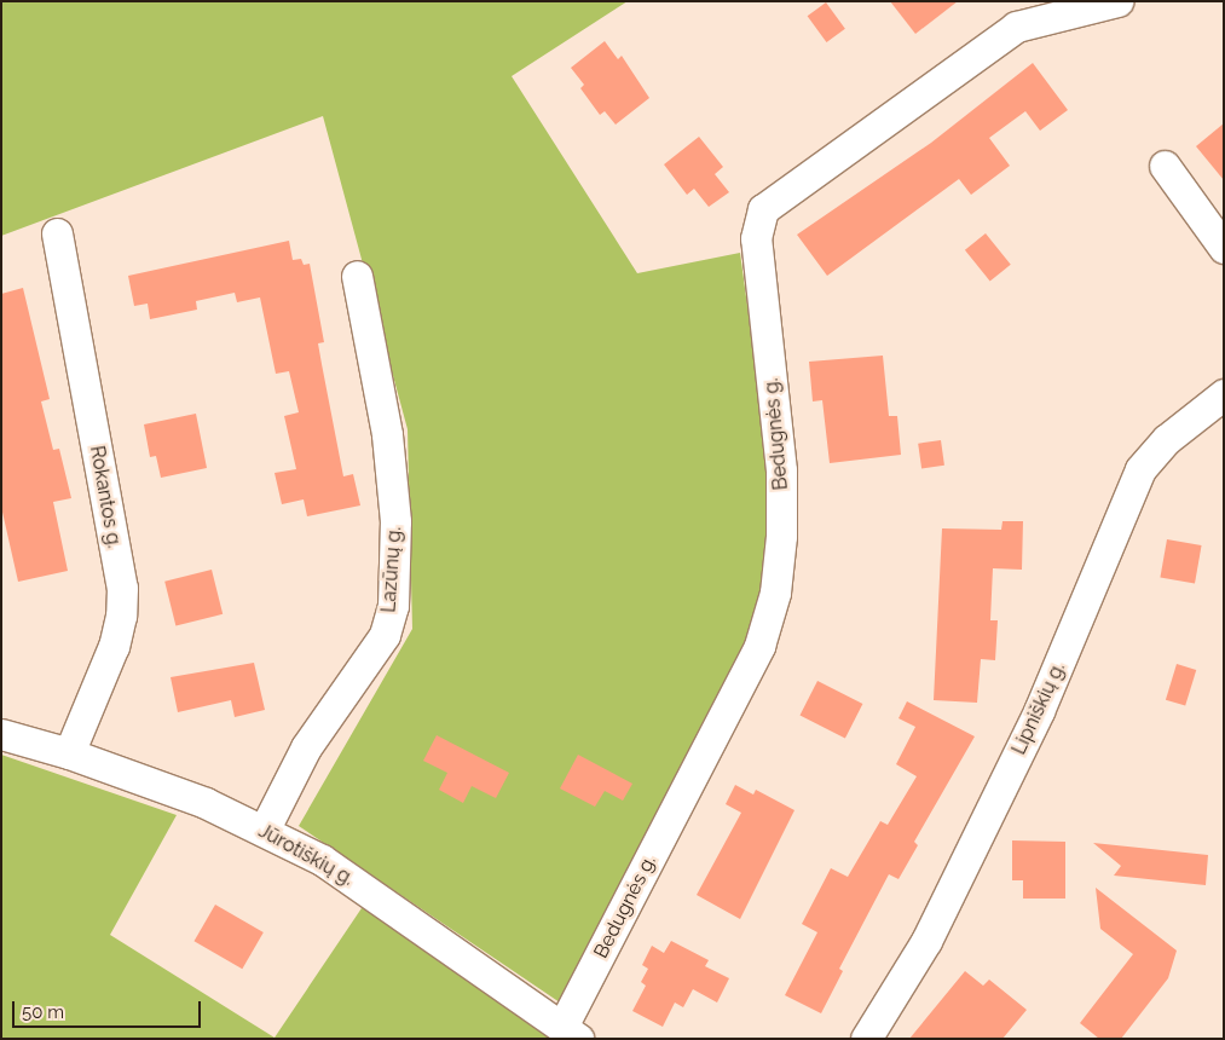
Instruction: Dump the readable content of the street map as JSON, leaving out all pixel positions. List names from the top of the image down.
{
  "streets": {
    "street": [
      "Bedugnės g.",
      "Rokantos g.",
      "Lazūnų g.",
      "Lipniškių g.",
      "Jūrotiškių g."
    ]
  },
  "crossings": [
    ["Bedugnės g.", "Jūrotiškių g."],
    ["Rokantos g.", "Jūrotiškių g."],
    ["Lazūnų g.", "Jūrotiškių g."]
  ],
  "scale_bar": "50 m"
}
